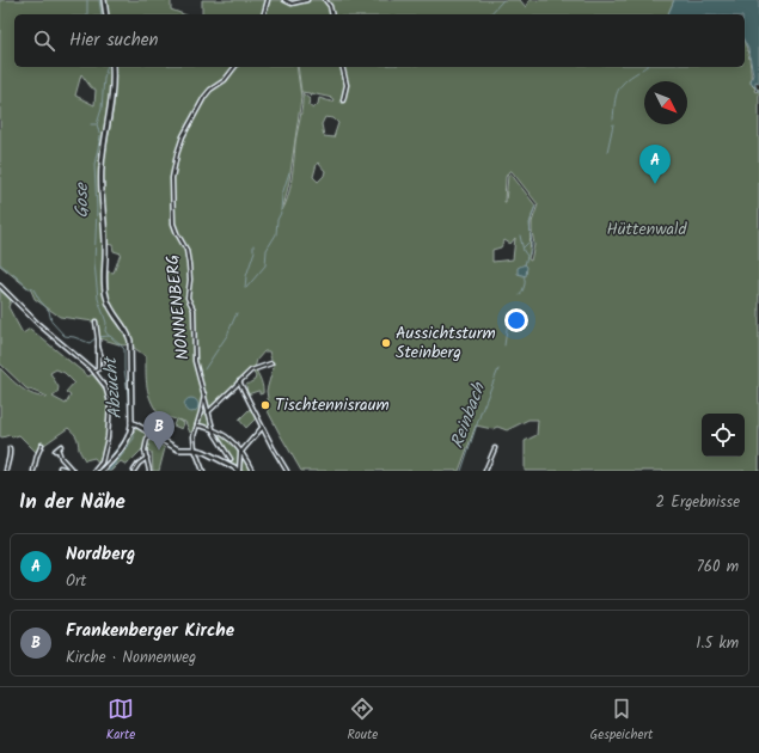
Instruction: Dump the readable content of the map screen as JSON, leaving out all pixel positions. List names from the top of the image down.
{
  "streets": {
    "street": ["NONNENBERG"]
  },
  "water": ["Gose", "Abzucht", "Reinbach"],
  "parks": ["Hüttenwald"],
  "places": ["Aussichtsturm Steinberg", "Tischtennisraum"],
  "north": "bottom right",
  "page": {
    "search": "Hier suchen",
    "pins": ["A", "B"],
    "heading": ["In der Nähe", "2 Ergebnisse"],
    "list": [
      {
        "mark": "A",
        "name": "Nordberg",
        "note": "Ort",
        "value": "760 m"
      },
      {
        "mark": "B",
        "name": "Frankenberger Kirche",
        "note": "Kirche · Nonnenweg",
        "value": "1.5 km"
      }
    ],
    "nav": ["Karte", "Route", "Gespeichert"]
  }
}
